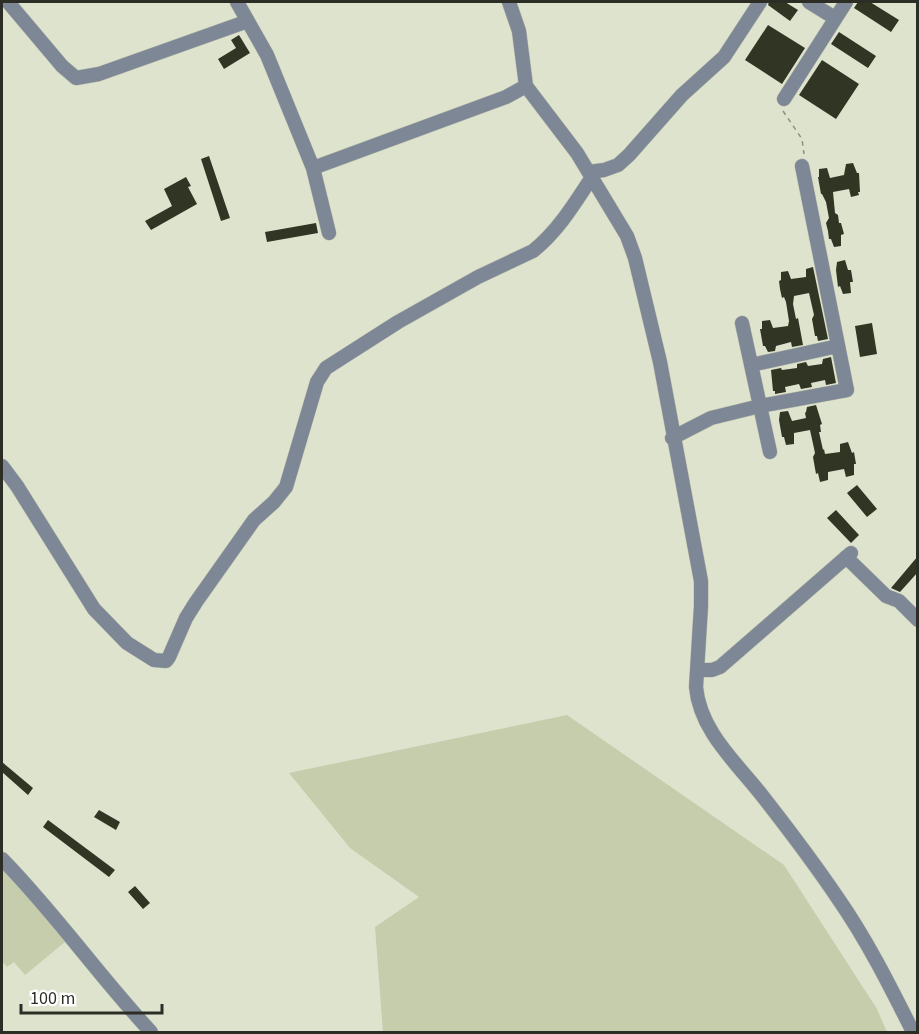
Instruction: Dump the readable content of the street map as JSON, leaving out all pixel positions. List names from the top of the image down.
{
  "scale_bar": "100 m"
}
